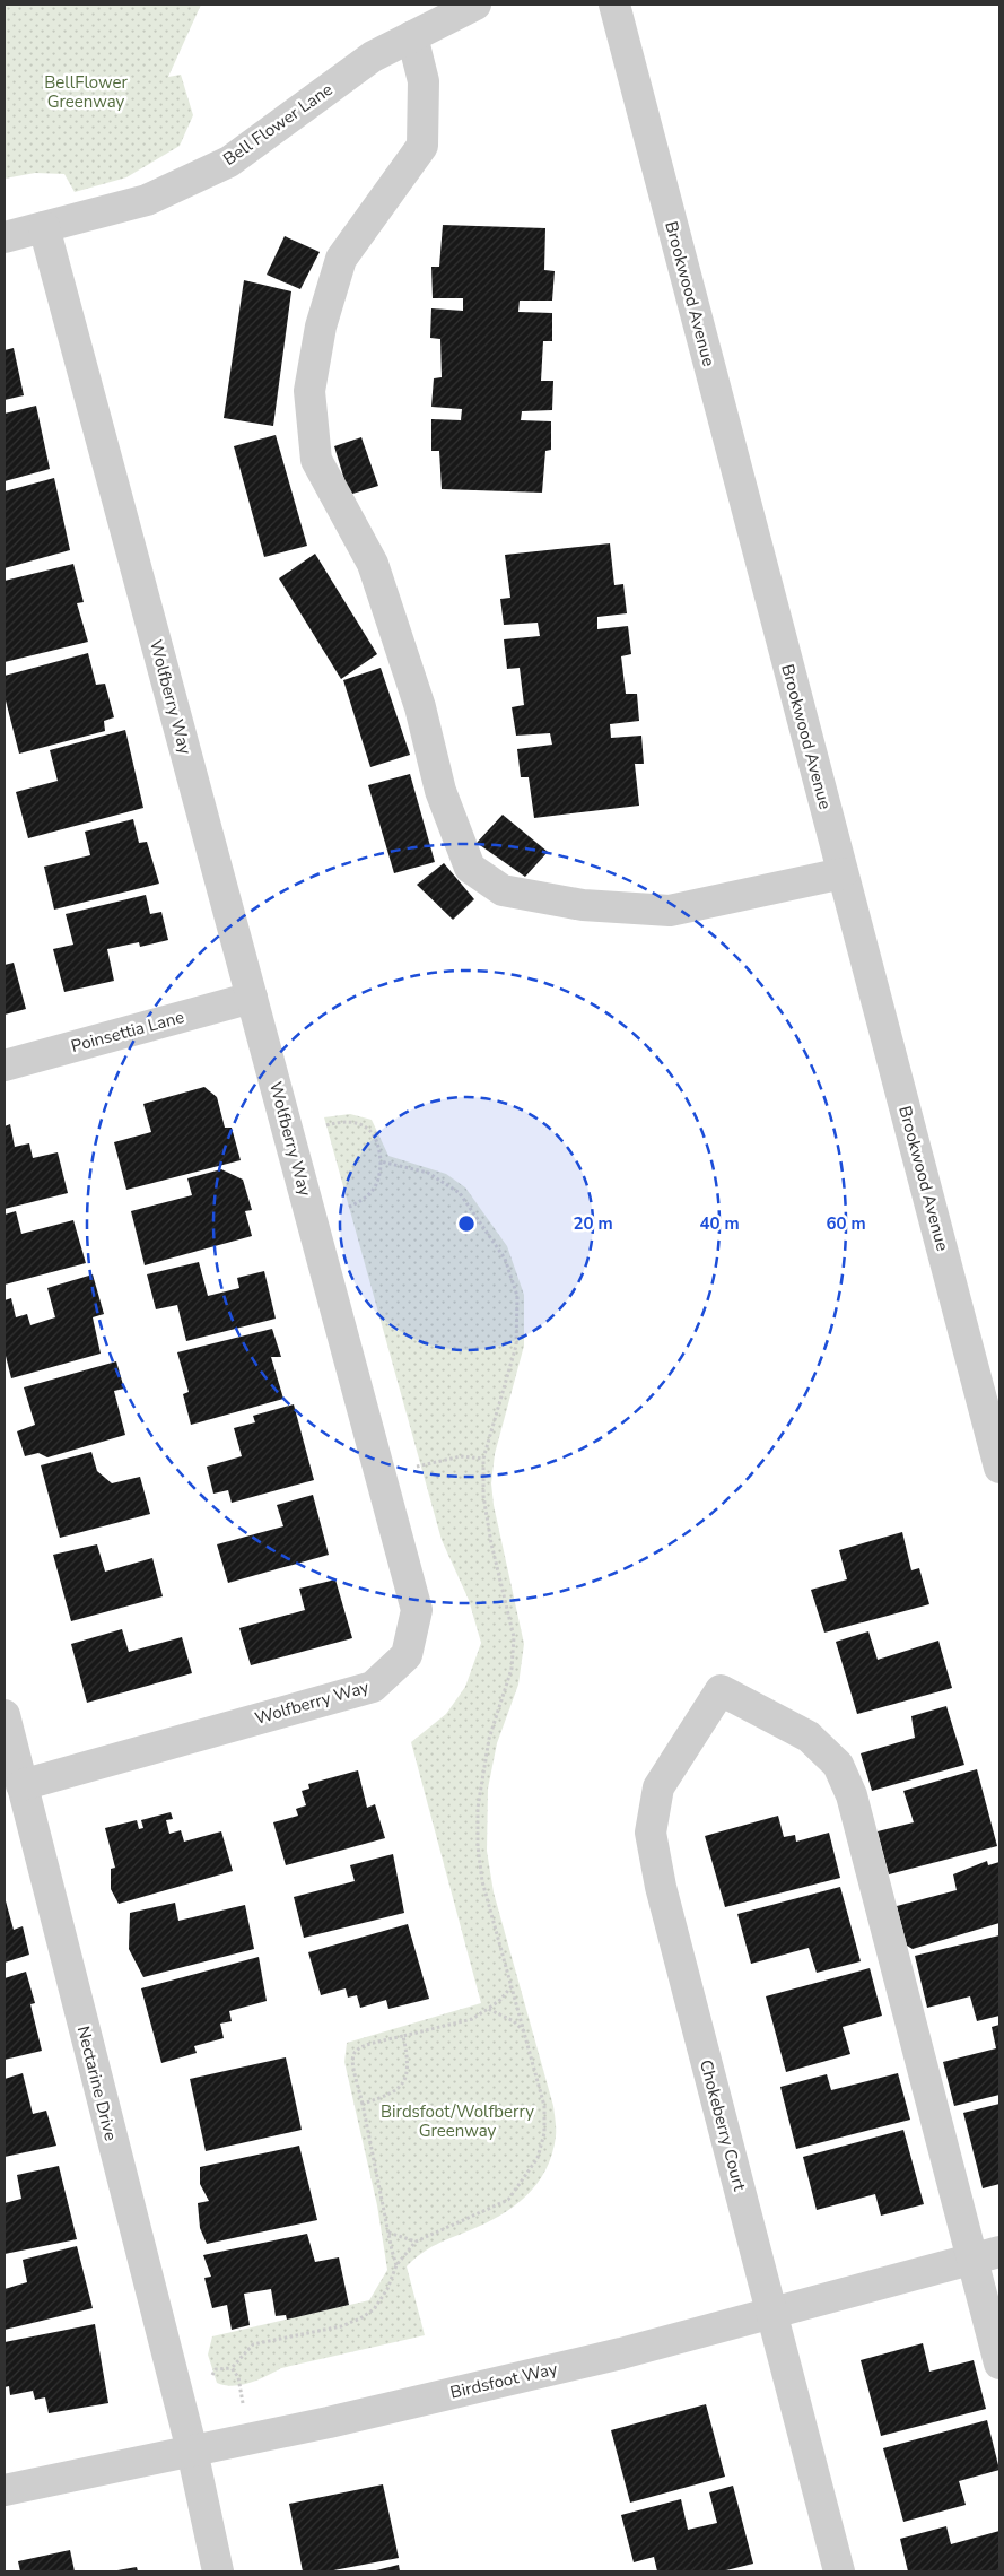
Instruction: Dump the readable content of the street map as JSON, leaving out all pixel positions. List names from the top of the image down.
{
  "streets": {
    "street": [
      "Bell Flower Lane",
      "Brookwood Avenue",
      "Wolfberry Way",
      "Poinsettia Lane",
      "Nectarine Drive",
      "Chokeberry Court",
      "Birdsfoot Way"
    ]
  },
  "crossings": [
    ["Bell Flower Lane", "Wolfberry Way"],
    ["Wolfberry Way", "Poinsettia Lane"],
    ["Wolfberry Way", "Nectarine Drive"],
    ["Nectarine Drive", "Birdsfoot Way"],
    ["Chokeberry Court", "Birdsfoot Way"]
  ],
  "parks": ["BellFlower Greenway", "Birdsfoot/Wolfberry Greenway"],
  "rings": ["20 m", "40 m", "60 m"]
}
